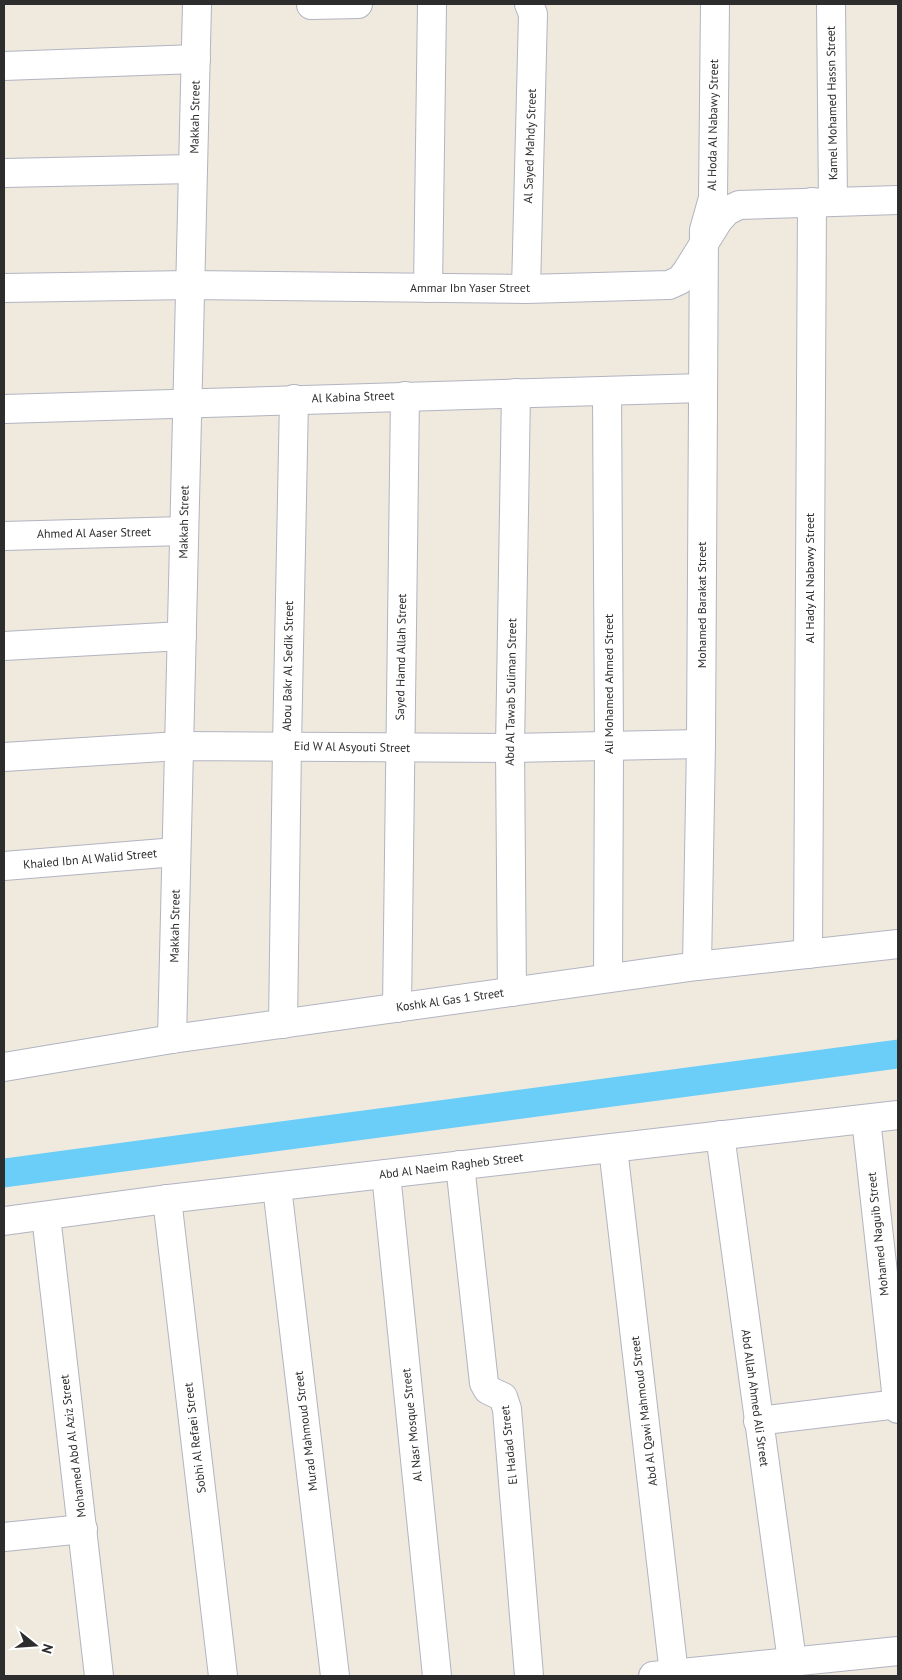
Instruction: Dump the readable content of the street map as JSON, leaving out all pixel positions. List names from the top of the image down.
{
  "streets": {
    "street": [
      "Kamel Mohamed Hassn Street",
      "Makkah Street",
      "Al Hoda Al Nabawy Street",
      "Al Sayed Mahdy Street",
      "Ammar Ibn Yaser Street",
      "Al Kabina Street",
      "Ahmed Al Aaser Street",
      "Al Hady Al Nabawy Street",
      "Mohamed Barakat Street",
      "Sayed Hamd Allah Street",
      "Abou Bakr Al Sedik Street",
      "Ali Mohamed Ahmed Street",
      "Abd Al Tawab Suliman Street",
      "Eid W Al Asyouti Street",
      "Khaled Ibn Al Walid Street",
      "Koshk Al Gas 1 Street",
      "Abd Al Naeim Ragheb Street",
      "Mohamed Naguib Street",
      "Abd Allah Ahmed Ali Street",
      "Abd Al Qawi Mahmoud Street",
      "Al Nasr Mosque Street",
      "Murad Mahmoud Street",
      "Sobhi Al Refaei Street",
      "El Hadad Street",
      "Mohamed Abd Al Aziz Street"
    ]
  },
  "crossings": [
    ["Kamel Mohamed Hassn Street", "Ammar Ibn Yaser Street"],
    ["Kamel Mohamed Hassn Street", "Al Hady Al Nabawy Street"],
    ["Makkah Street", "Ammar Ibn Yaser Street"],
    ["Makkah Street", "Al Kabina Street"],
    ["Makkah Street", "Ahmed Al Aaser Street"],
    ["Makkah Street", "Eid W Al Asyouti Street"],
    ["Makkah Street", "Khaled Ibn Al Walid Street"],
    ["Makkah Street", "Koshk Al Gas 1 Street"],
    ["Al Hoda Al Nabawy Street", "Ammar Ibn Yaser Street"],
    ["Al Hoda Al Nabawy Street", "Mohamed Barakat Street"],
    ["Al Sayed Mahdy Street", "Ammar Ibn Yaser Street"],
    ["Ammar Ibn Yaser Street", "Al Hady Al Nabawy Street"],
    ["Ammar Ibn Yaser Street", "Mohamed Barakat Street"],
    ["Al Kabina Street", "Mohamed Barakat Street"],
    ["Al Kabina Street", "Sayed Hamd Allah Street"],
    ["Al Kabina Street", "Abou Bakr Al Sedik Street"],
    ["Al Kabina Street", "Ali Mohamed Ahmed Street"],
    ["Al Kabina Street", "Abd Al Tawab Suliman Street"],
    ["Al Hady Al Nabawy Street", "Koshk Al Gas 1 Street"],
    ["Mohamed Barakat Street", "Eid W Al Asyouti Street"],
    ["Mohamed Barakat Street", "Koshk Al Gas 1 Street"],
    ["Sayed Hamd Allah Street", "Eid W Al Asyouti Street"],
    ["Sayed Hamd Allah Street", "Koshk Al Gas 1 Street"],
    ["Abou Bakr Al Sedik Street", "Eid W Al Asyouti Street"],
    ["Abou Bakr Al Sedik Street", "Koshk Al Gas 1 Street"],
    ["Ali Mohamed Ahmed Street", "Eid W Al Asyouti Street"],
    ["Ali Mohamed Ahmed Street", "Koshk Al Gas 1 Street"],
    ["Abd Al Tawab Suliman Street", "Eid W Al Asyouti Street"],
    ["Abd Al Tawab Suliman Street", "Koshk Al Gas 1 Street"],
    ["Abd Al Naeim Ragheb Street", "Mohamed Naguib Street"],
    ["Abd Al Naeim Ragheb Street", "Abd Allah Ahmed Ali Street"],
    ["Abd Al Naeim Ragheb Street", "Abd Al Qawi Mahmoud Street"],
    ["Abd Al Naeim Ragheb Street", "Al Nasr Mosque Street"],
    ["Abd Al Naeim Ragheb Street", "Murad Mahmoud Street"],
    ["Abd Al Naeim Ragheb Street", "Sobhi Al Refaei Street"],
    ["Abd Al Naeim Ragheb Street", "El Hadad Street"],
    ["Abd Al Naeim Ragheb Street", "Mohamed Abd Al Aziz Street"]
  ],
  "north": "right"
}
